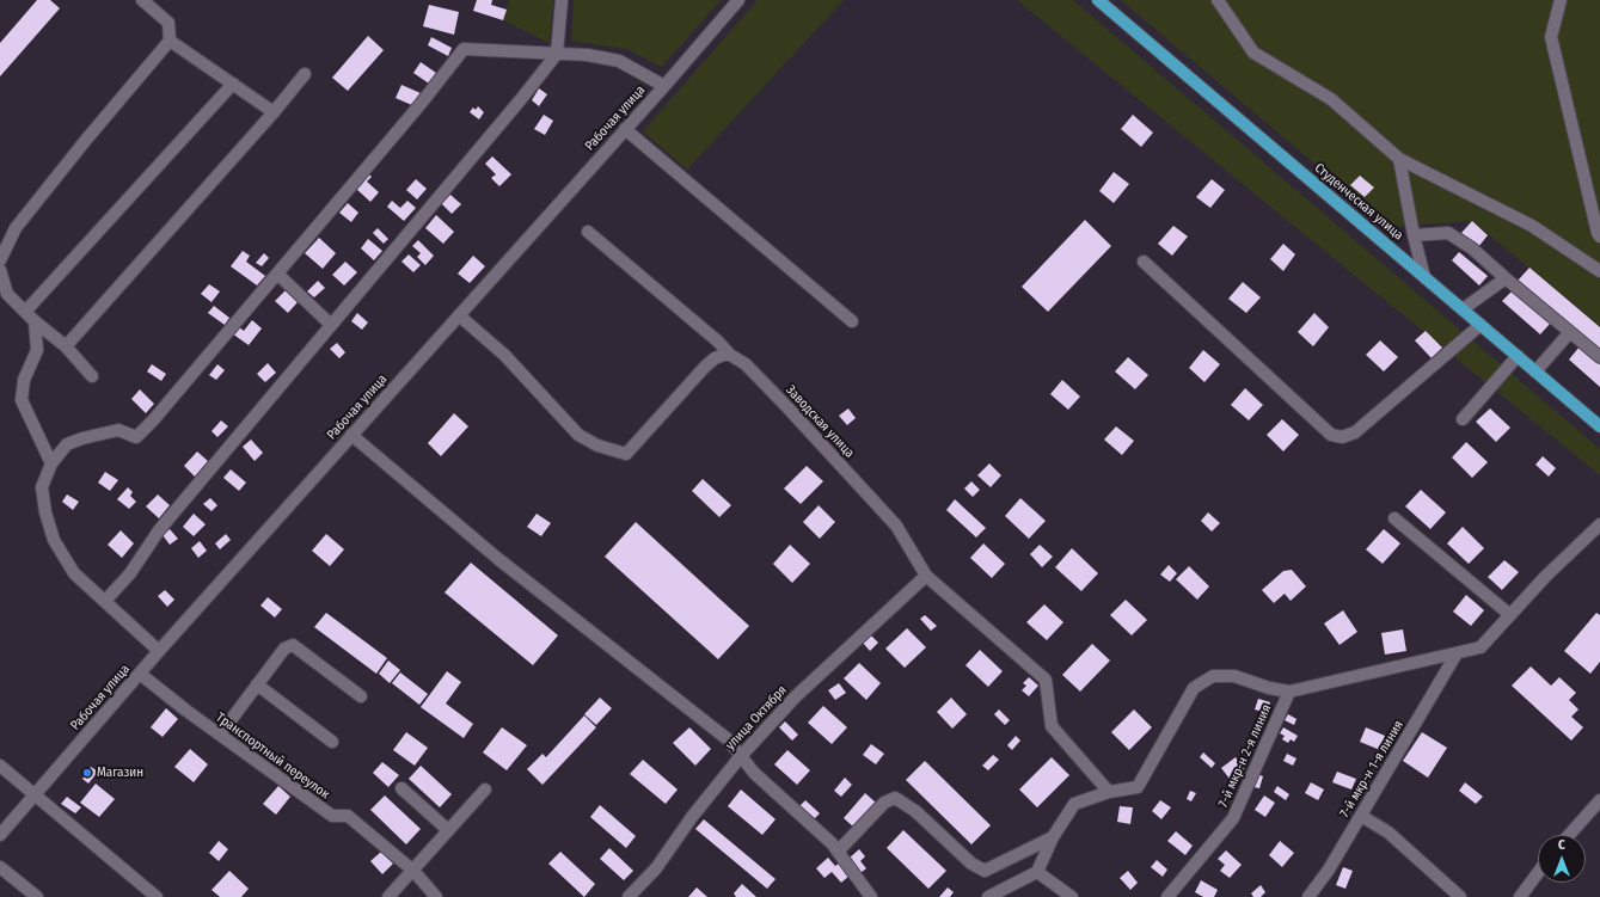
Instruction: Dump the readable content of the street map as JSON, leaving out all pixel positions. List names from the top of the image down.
{
  "streets": {
    "main road": ["Студенческая улица"],
    "street": [
      "Рабочая улица",
      "Заводская улица",
      "улица Октября",
      "Транспортный переулок",
      "7-й мкр-н 2-я линия",
      "7-й мкр-н 1-я линия"
    ]
  },
  "crossings": [
    ["Рабочая улица", "Транспортный переулок"],
    ["Заводская улица", "улица Октября"]
  ],
  "places": ["Магазин"],
  "north": "top"
}
